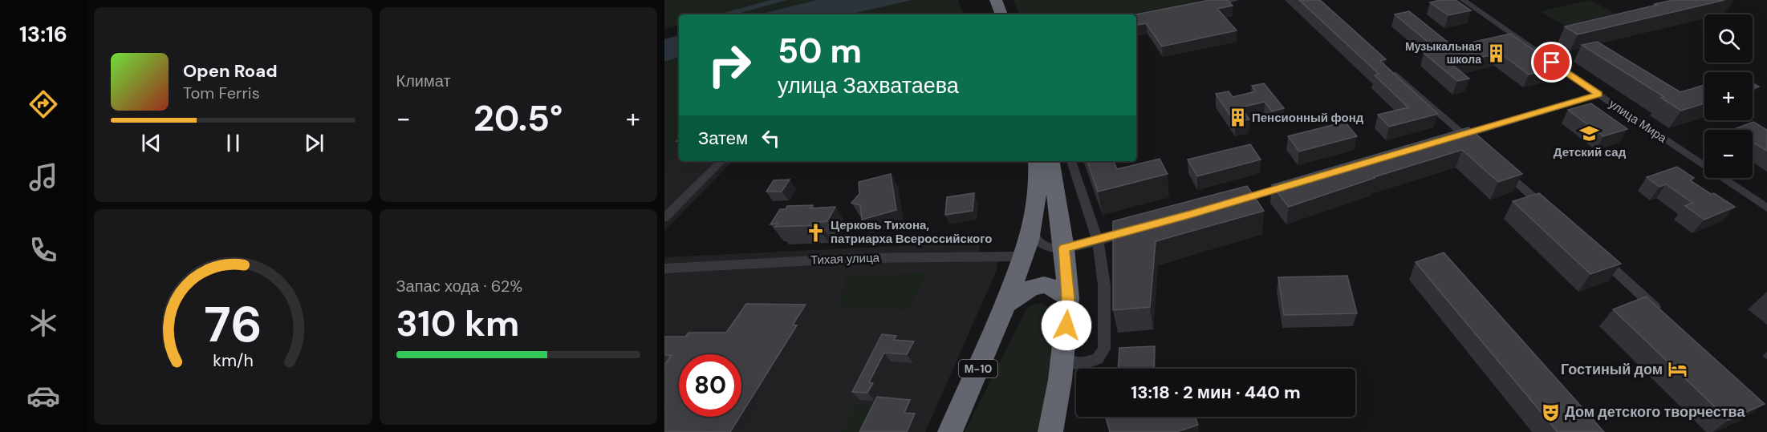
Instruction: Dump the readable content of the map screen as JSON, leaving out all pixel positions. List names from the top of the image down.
{
  "streets": {
    "highway": ["М-10"],
    "street": ["улица Мира", "Тихая улица"]
  },
  "crossings": [
    ["Тихая улица", "М-10"]
  ],
  "places": {
    "building": ["Музыкальная школа", "Пенсионный фонд"],
    "school or university": ["Детский сад"],
    "church": ["Церковь Тихона, патриарха Всероссийского"],
    "hotel": ["Гостиный дом"],
    "theatre": ["Дом детского творчества"]
  },
  "page": {
    "tabs": "13:16",
    "tile": [
      "Климат",
      ["Запас хода · 62%", "310 km"]
    ],
    "map_buttons": ["+", "−"],
    "turn": ["50 m", "улица Захватаева"],
    "song": ["Open Road", "Tom Ferris"],
    "heat": ["−", "20.5°", "+"],
    "then": "Затем",
    "limit": "80",
    "trip": "13:18 · 2 мин · 440 m",
    "gauge": ["76", "km/h"]
  }
}
